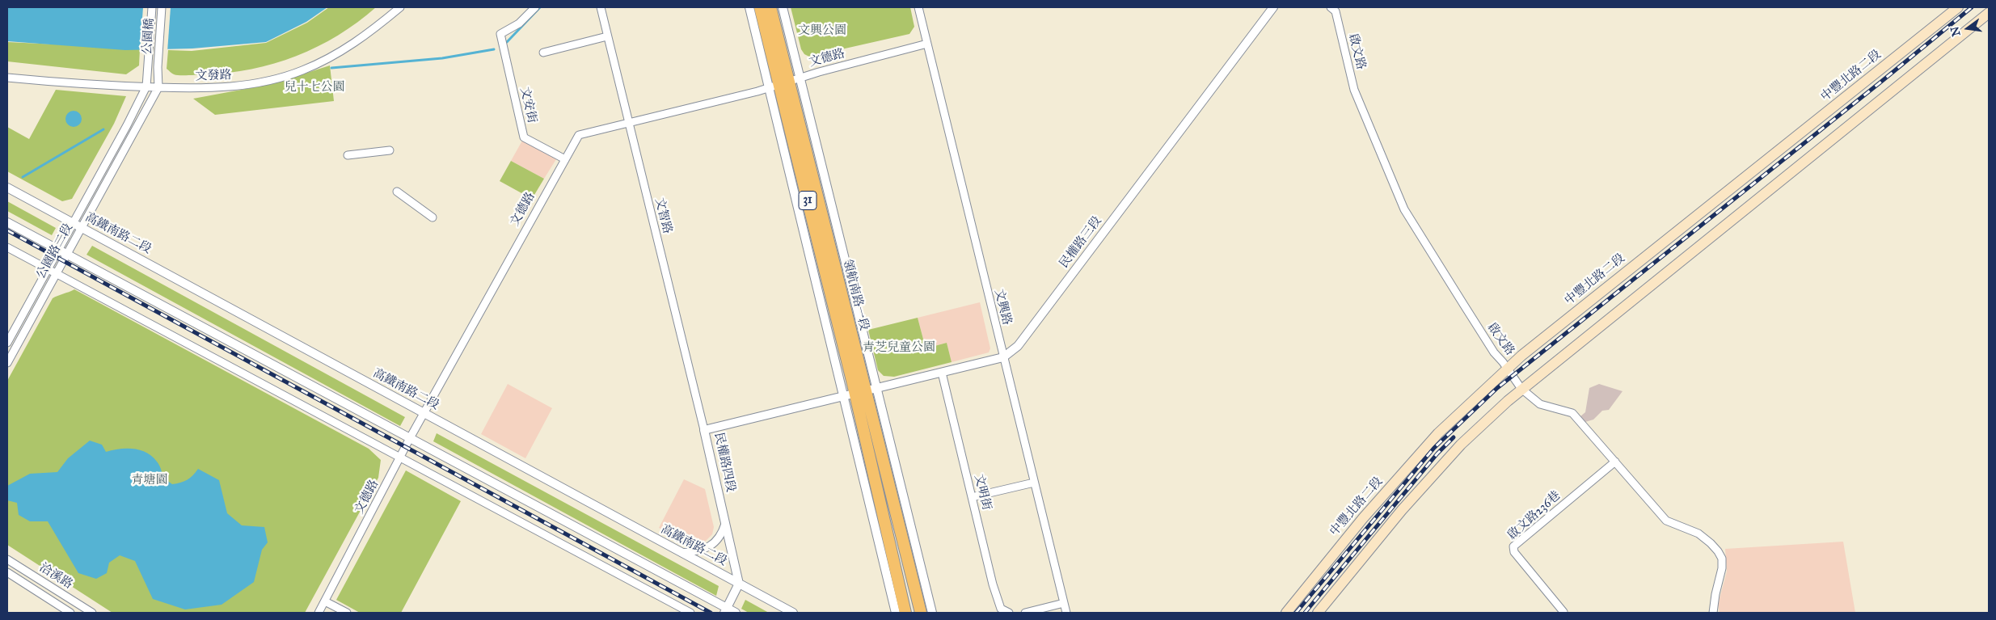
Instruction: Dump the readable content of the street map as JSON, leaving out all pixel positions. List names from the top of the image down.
{
  "streets": {
    "main road": ["中豐北路二段", "31", "領航南路一段"],
    "street": [
      "公園橋",
      "啟文路",
      "文德路",
      "文發路",
      "文安街",
      "文智路",
      "高鐵南路二段",
      "民權路三段",
      "公園路二段",
      "文興路",
      "民權路四段",
      "文明街",
      "啟文路236巷",
      "洽溪路"
    ]
  },
  "crossings": [
    ["公園橋", "文發路"],
    ["公園橋", "公園路二段"],
    ["啟文路", "中豐北路二段"],
    ["啟文路", "啟文路236巷"],
    ["文德路", "文安街"],
    ["文德路", "31"],
    ["文德路", "文智路"],
    ["文德路", "高鐵南路二段"],
    ["文德路", "領航南路一段"],
    ["文德路", "文興路"],
    ["文發路", "公園路二段"],
    ["31", "民權路三段"],
    ["31", "民權路四段"],
    ["文智路", "民權路四段"],
    ["高鐵南路二段", "公園路二段"],
    ["高鐵南路二段", "民權路四段"],
    ["民權路三段", "領航南路一段"],
    ["民權路三段", "文興路"],
    ["民權路三段", "民權路四段"],
    ["民權路三段", "文明街"]
  ],
  "parks": [
    "文興公園",
    "兒十七公園",
    "青芝兒童公園",
    "青塘園"
  ],
  "north": "left"
}
